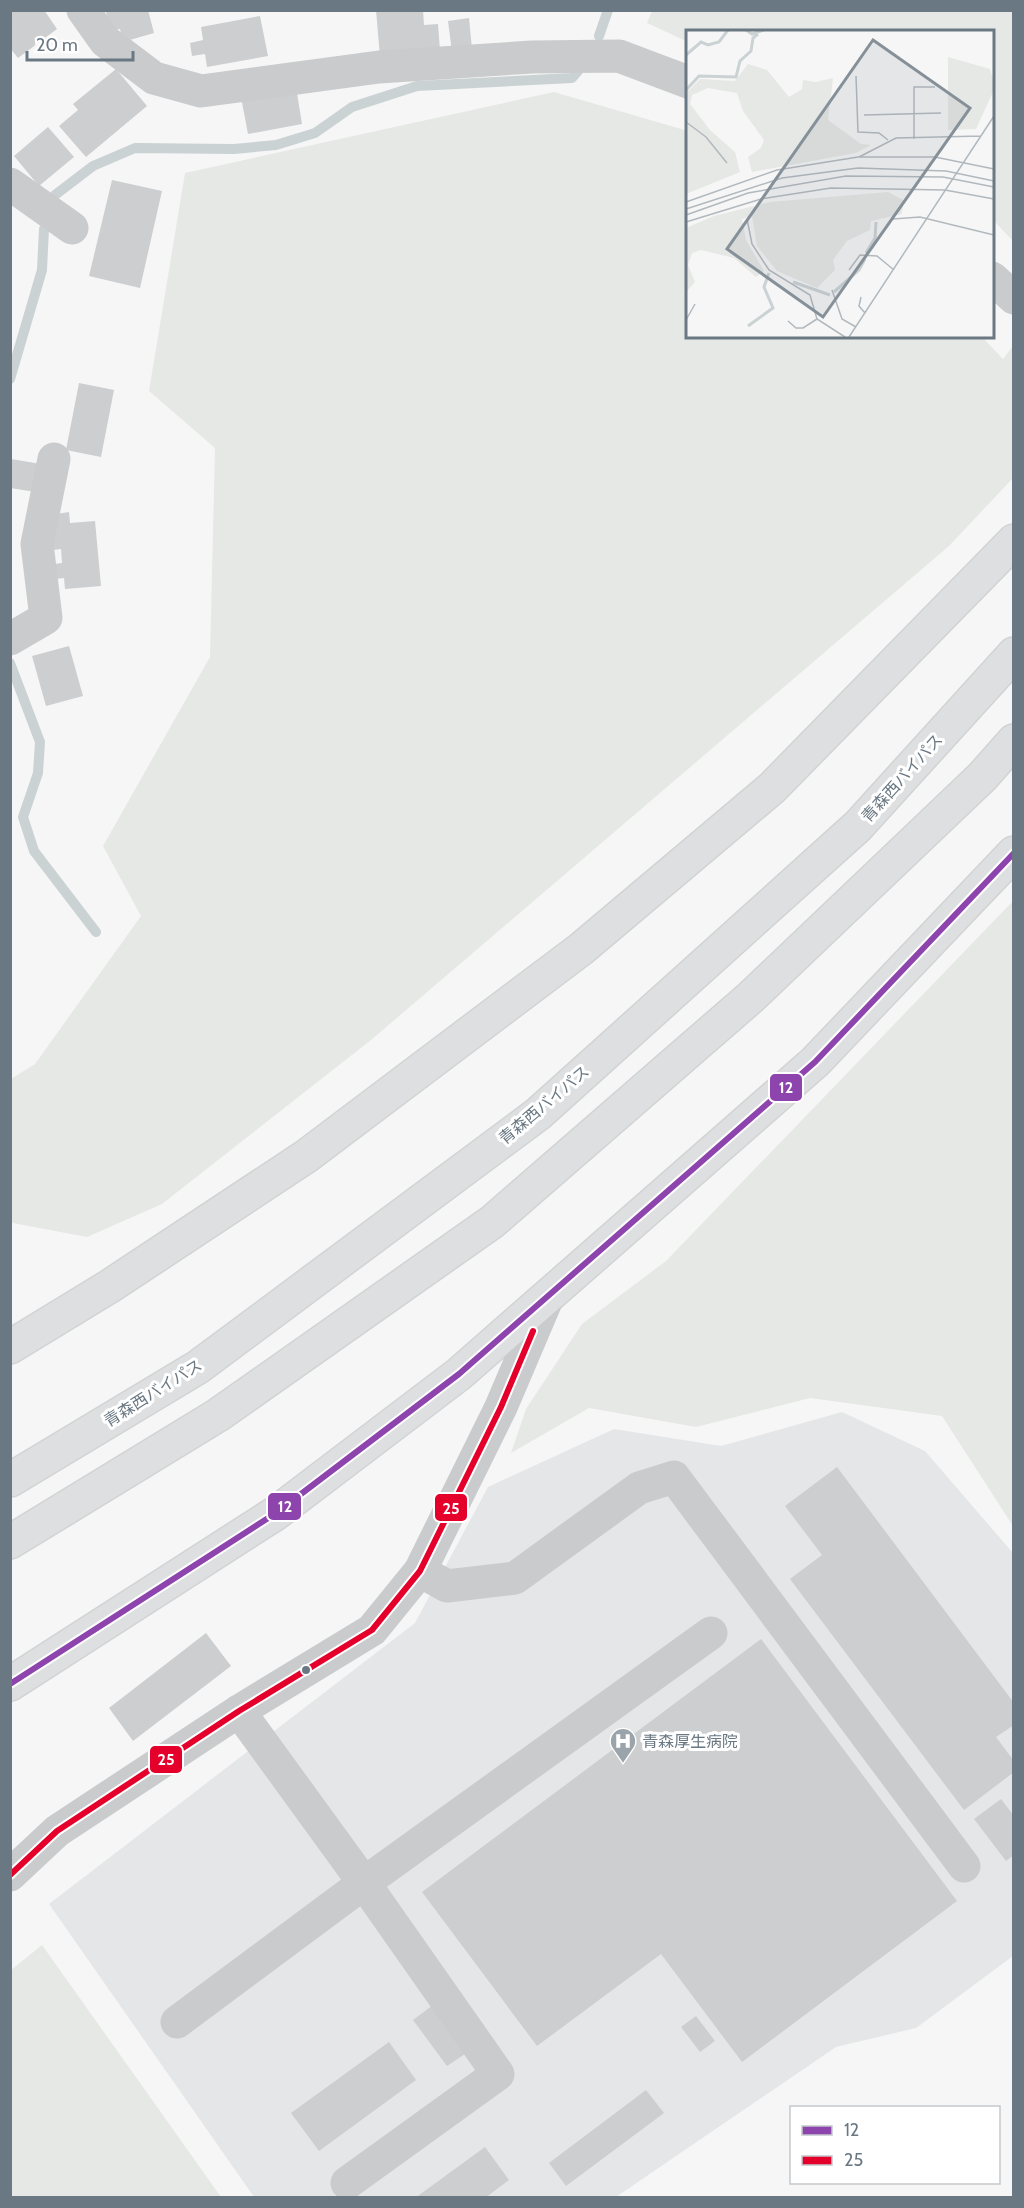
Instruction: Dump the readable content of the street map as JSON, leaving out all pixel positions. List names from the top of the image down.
{
  "streets": {
    "highway": ["青森西バイパス"]
  },
  "places": {
    "hospital": ["青森厚生病院"]
  },
  "lines": ["transit line 12", "transit line 25"],
  "legend": ["12", "25"],
  "scale_bar": "20 m"
}
